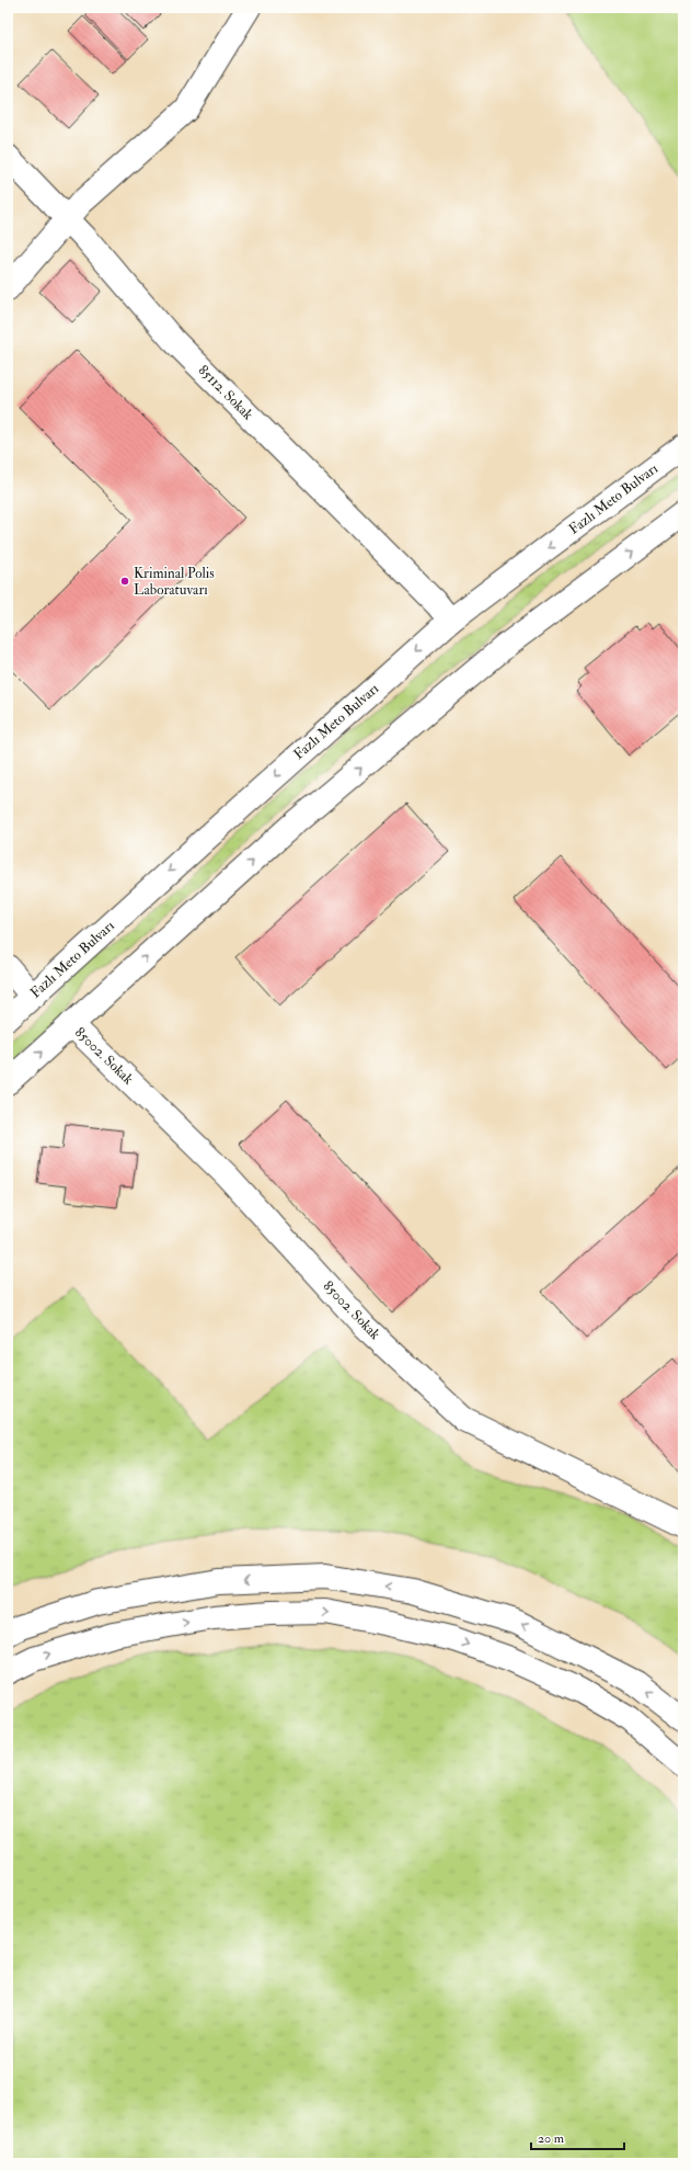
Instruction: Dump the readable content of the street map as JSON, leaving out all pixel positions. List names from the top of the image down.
{
  "streets": {
    "main road": ["85112. Sokak", "Fazlı Meto Bulvarı", "85002. Sokak"]
  },
  "crossings": [
    ["85112. Sokak", "Fazlı Meto Bulvarı"]
  ],
  "places": ["Kriminal Polis Laboratuvarı"],
  "scale_bar": "20 m"
}
